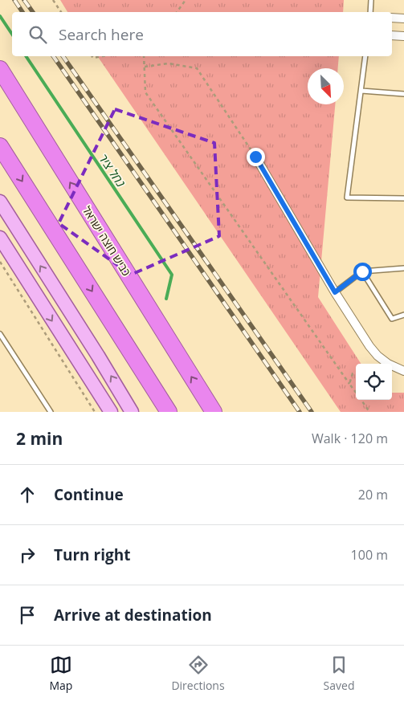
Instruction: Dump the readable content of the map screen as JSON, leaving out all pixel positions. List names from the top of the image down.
{
  "streets": {
    "highway": ["כביש חוצה ישראל"]
  },
  "water": ["נחל ציר"],
  "north": "bottom right",
  "page": {
    "search": "Search here",
    "heading": ["2 min", "Walk · 120 m"],
    "list": [
      ["Continue", "20 m"],
      ["Turn right", "100 m"],
      "Arrive at destination"
    ],
    "nav": ["Map", "Directions", "Saved"]
  }
}
